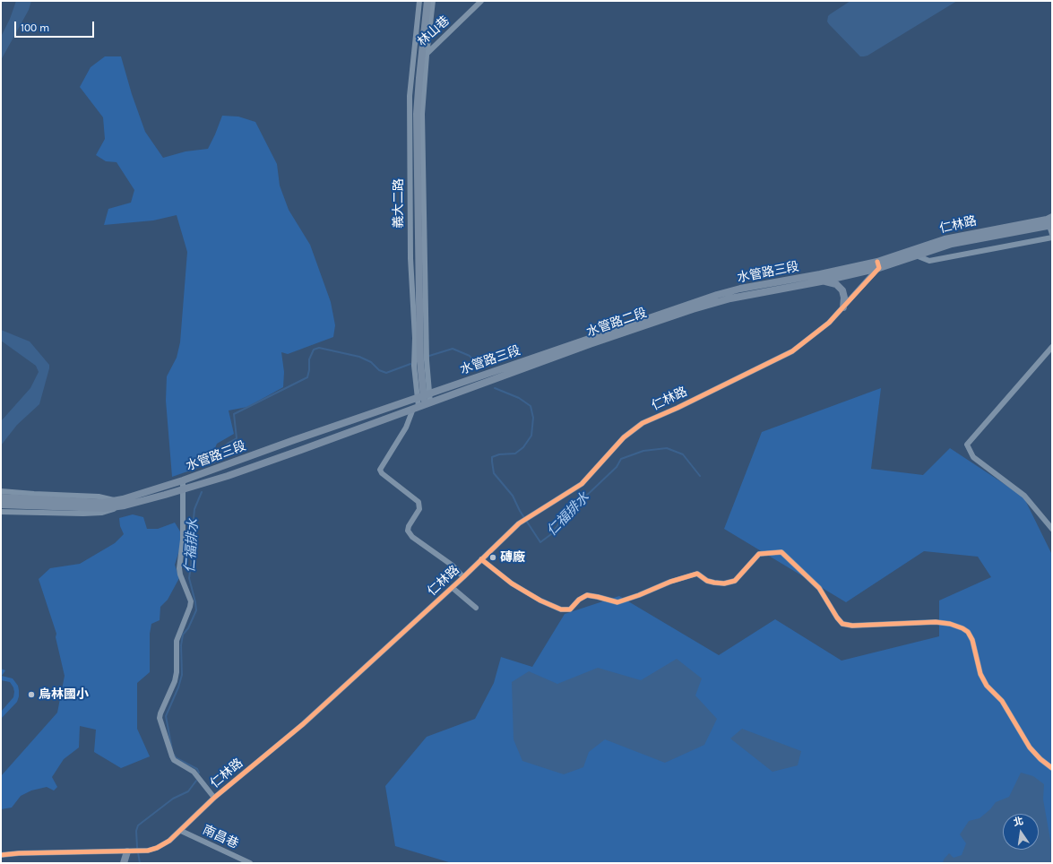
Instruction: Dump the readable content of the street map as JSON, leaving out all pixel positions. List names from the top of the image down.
{
  "streets": {
    "main road": [
      "義大二路",
      "仁林路",
      "水管路三段",
      "水管路二段"
    ],
    "street": ["林山巷", "南昌巷"]
  },
  "crossings": [
    ["林山巷", "義大二路"],
    ["義大二路", "水管路三段"],
    ["義大二路", "水管路二段"],
    ["仁林路", "水管路三段"],
    ["仁林路", "南昌巷"],
    ["水管路三段", "水管路二段"]
  ],
  "water": ["仁福排水"],
  "places": ["磚廠", "烏林國小"],
  "scale_bar": "100 m",
  "north": "top"
}
